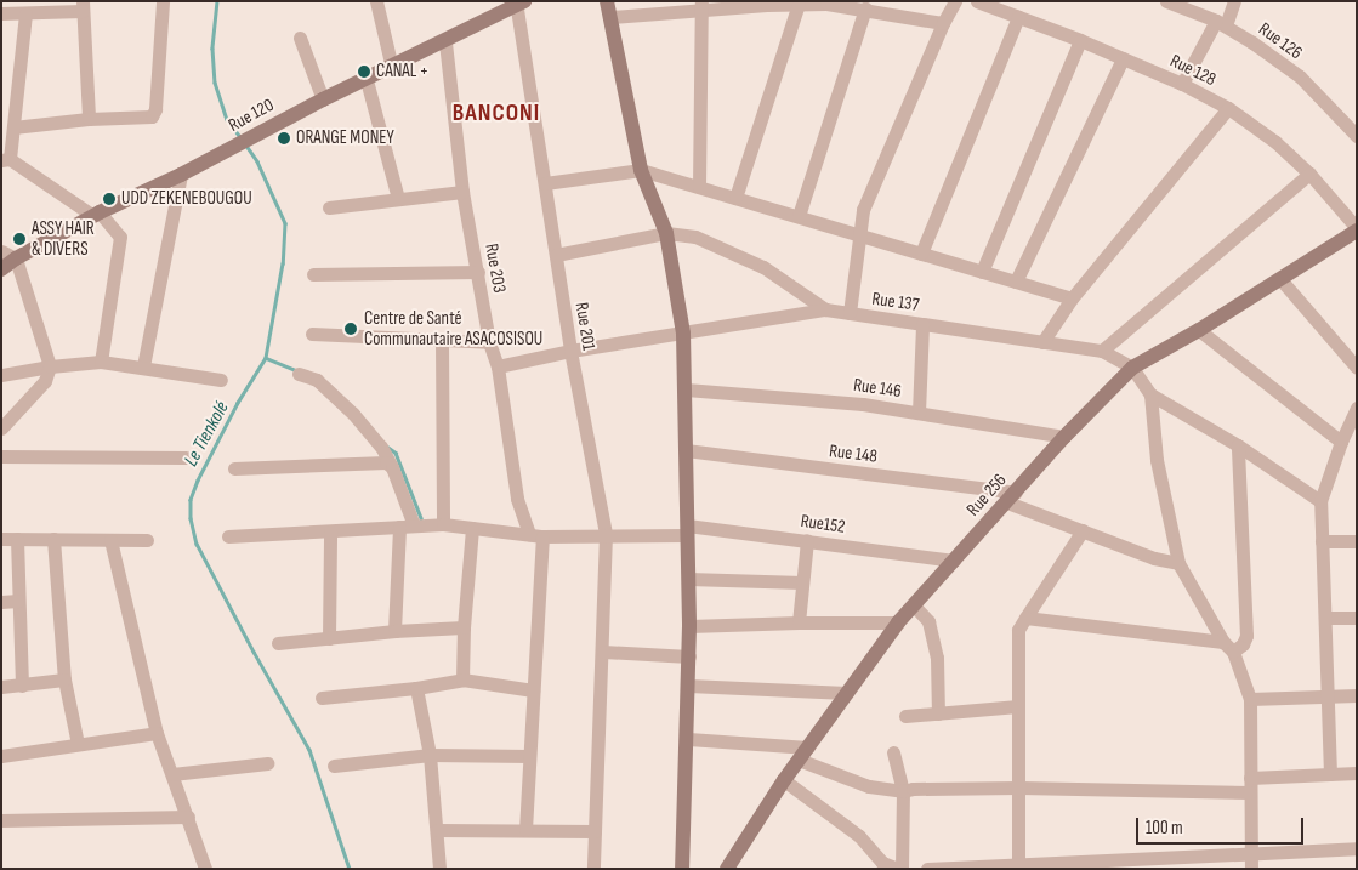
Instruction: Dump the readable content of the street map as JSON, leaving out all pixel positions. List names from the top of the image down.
{
  "streets": {
    "main road": ["Rue 120", "Rue 256"],
    "street": [
      "Rue 126",
      "Rue 128",
      "Rue 203",
      "Rue 137",
      "Rue 201",
      "Rue 146",
      "Rue 148",
      "Rue152"
    ]
  },
  "crossings": [
    ["Rue 128", "Rue 256"],
    ["Rue 120", "Rue 203"],
    ["Rue 120", "Rue 201"],
    ["Rue 203", "Rue152"],
    ["Rue 137", "Rue 201"],
    ["Rue 137", "Rue 256"],
    ["Rue 201", "Rue152"],
    ["Rue 146", "Rue 256"],
    ["Rue 148", "Rue 256"],
    ["Rue 256", "Rue152"]
  ],
  "districts": ["BANCONI"],
  "water": ["Le Tienkolé"],
  "places": [
    "CANAL +",
    "ORANGE MONEY",
    "UDD ZEKENEBOUGOU",
    "ASSY HAIR & DIVERS",
    "Centre de Santé Communautaire ASACOSISOU"
  ],
  "scale_bar": "100 m"
}
